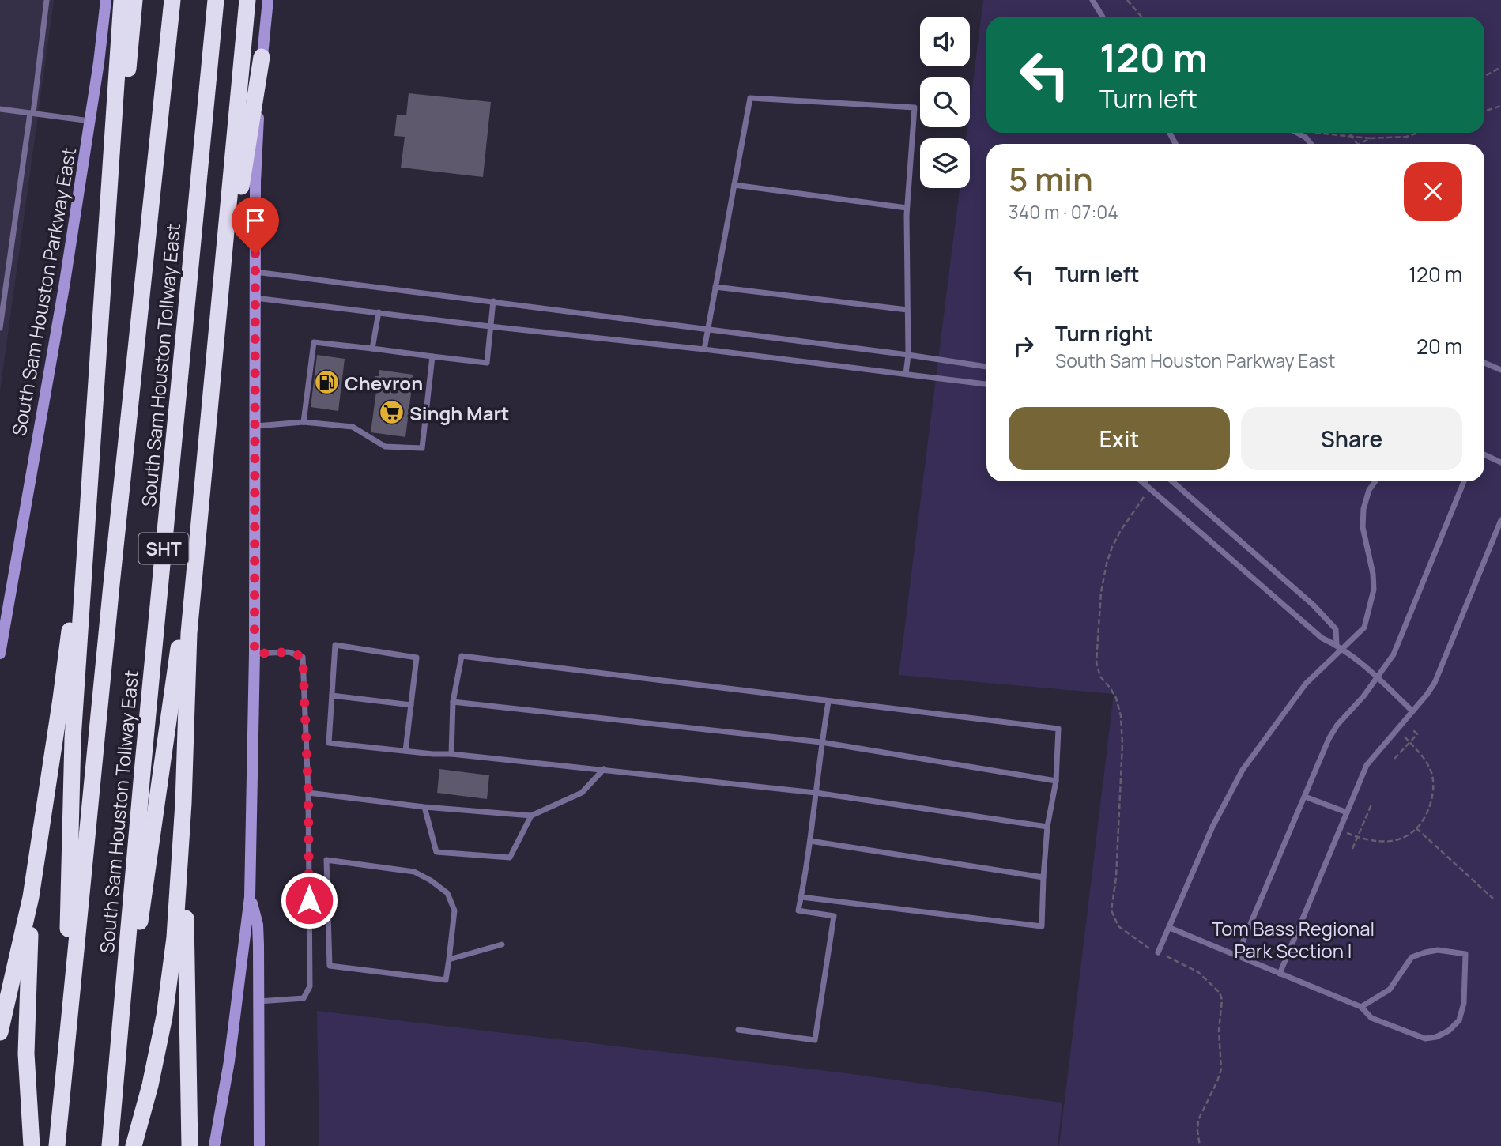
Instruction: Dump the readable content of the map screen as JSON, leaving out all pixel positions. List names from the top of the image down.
{
  "streets": {
    "highway": ["South Sam Houston Tollway East", "SHT"],
    "main road": ["South Sam Houston Parkway East"]
  },
  "crossings": [
    ["South Sam Houston Tollway East", "SHT"]
  ],
  "parks": ["Tom Bass Regional Park Section I"],
  "places": {
    "fuel station": ["Chevron"],
    "supermarket": ["Singh Mart"]
  },
  "page": {
    "turn": ["120 m", "Turn left"],
    "heading": ["5 min", "340 m · 07:04"],
    "list": [
      {
        "name": "Turn left",
        "value": "120 m"
      },
      {
        "name": "Turn right",
        "note": "South Sam Houston Parkway East",
        "value": "20 m"
      }
    ],
    "buttons": ["Exit", "Share"]
  }
}
